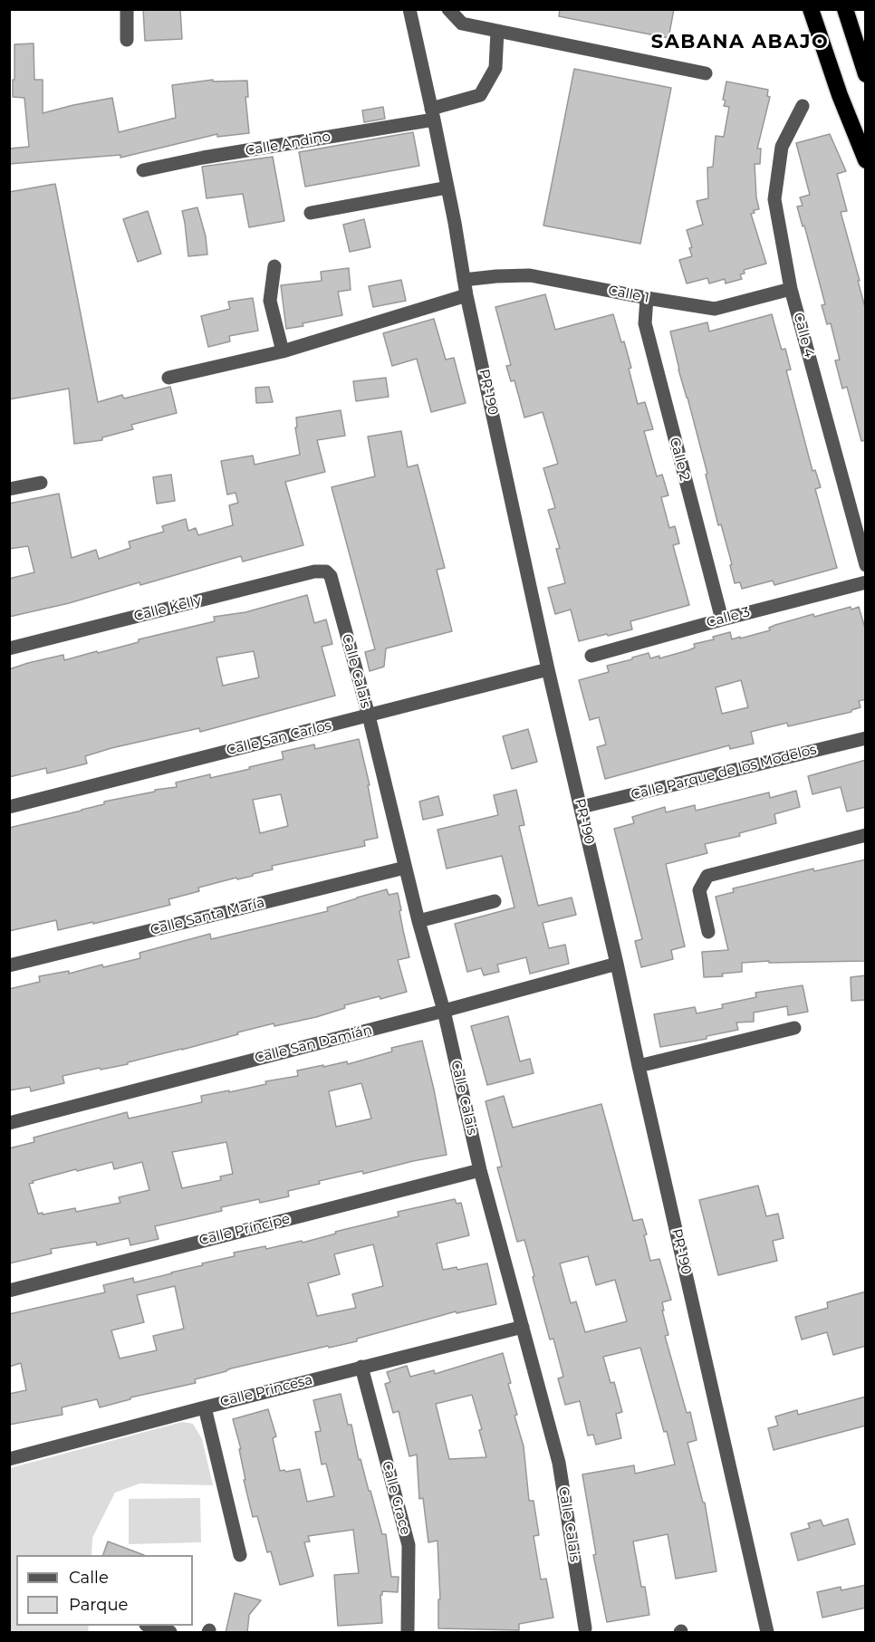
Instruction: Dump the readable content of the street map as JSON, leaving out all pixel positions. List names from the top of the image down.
{
  "streets": {
    "street": [
      "Calle Andino",
      "Calle 1",
      "Calle 4",
      "PR-190",
      "Calle 2",
      "Calle Kelly",
      "Calle 3",
      "Calle Calais",
      "Calle San Carlos",
      "Calle Parque de los Modelos",
      "Calle Santa María",
      "Calle San Damián",
      "Calle Príncipe",
      "Calle Princesa",
      "Calle Grace"
    ]
  },
  "crossings": [
    ["Calle Andino", "PR-190"],
    ["Calle 1", "Calle 4"],
    ["Calle 1", "PR-190"],
    ["Calle 1", "Calle 2"],
    ["PR-190", "Calle San Carlos"],
    ["PR-190", "Calle Parque de los Modelos"],
    ["PR-190", "Calle San Damián"],
    ["Calle 2", "Calle 3"],
    ["Calle Kelly", "Calle Calais"],
    ["Calle Calais", "Calle San Carlos"],
    ["Calle Calais", "Calle Santa María"],
    ["Calle Calais", "Calle San Damián"],
    ["Calle Calais", "Calle Príncipe"],
    ["Calle Calais", "Calle Princesa"],
    ["Calle Princesa", "Calle Grace"]
  ],
  "districts": ["SABANA ABAJO"],
  "legend": ["Calle", "Parque"]
}
